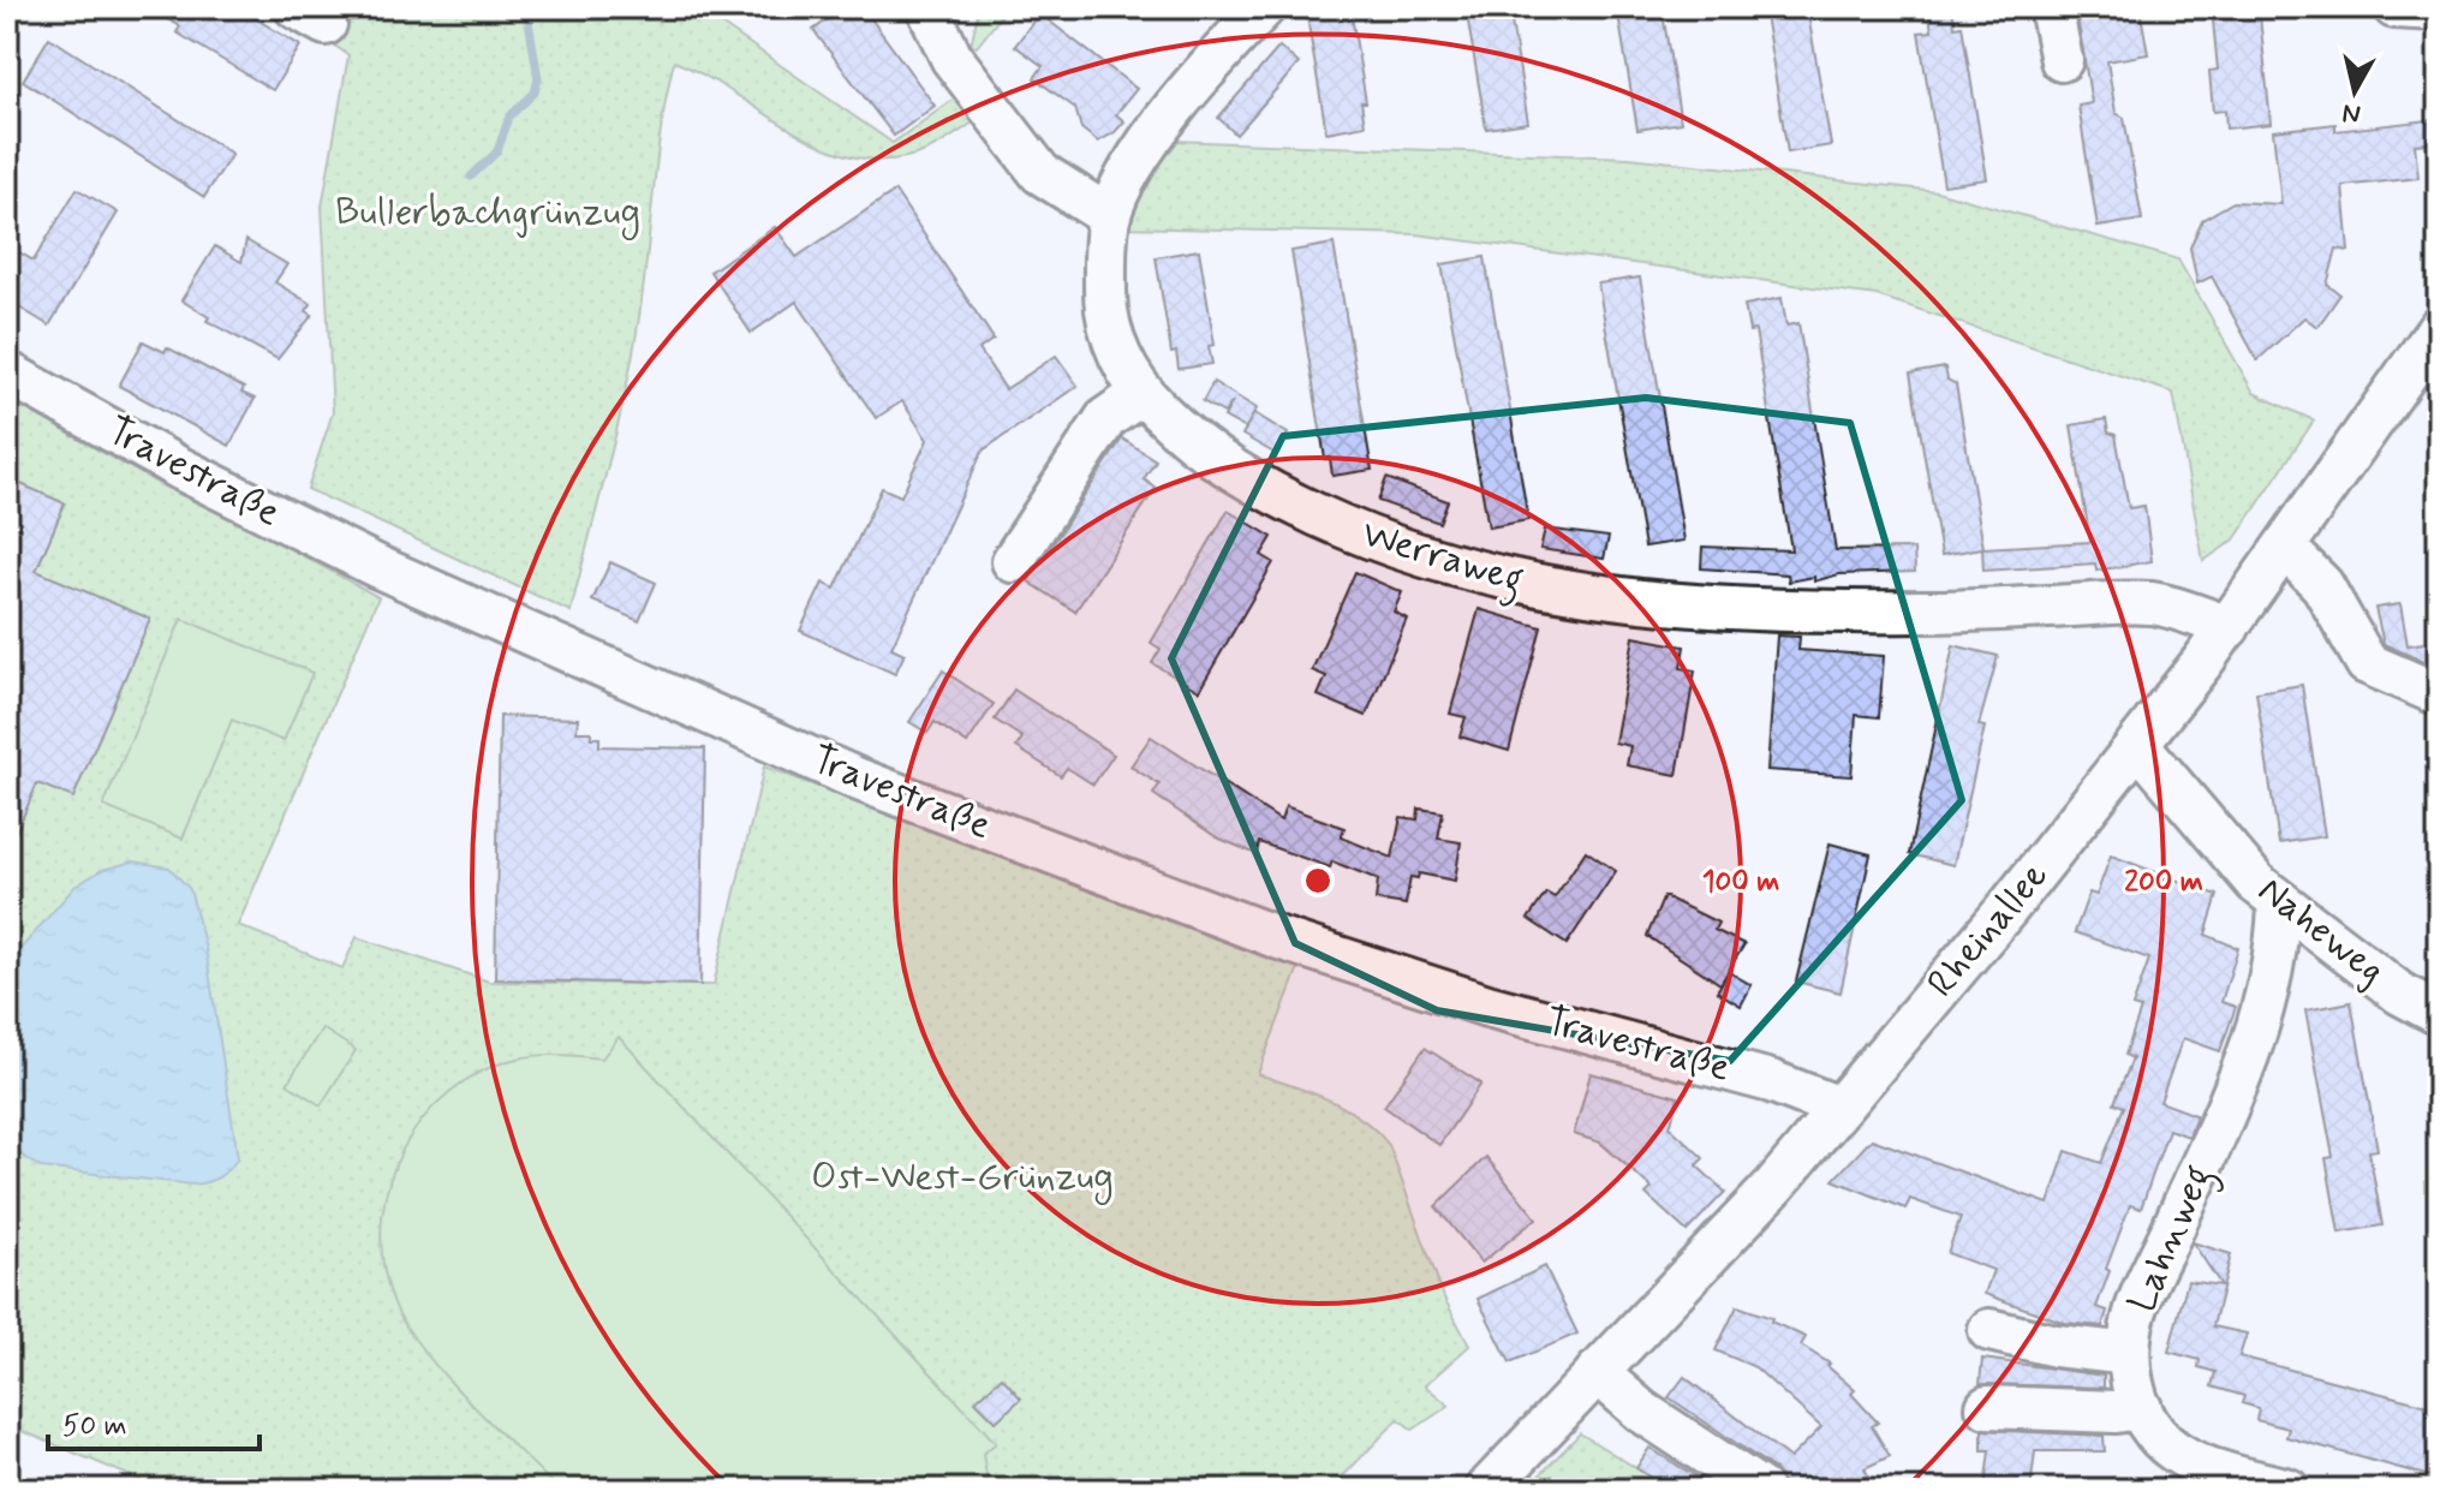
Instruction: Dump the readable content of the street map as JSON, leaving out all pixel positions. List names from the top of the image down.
{
  "streets": {
    "street": [
      "Travestraße",
      "Werraweg",
      "Rheinallee",
      "Naheweg",
      "Lahnweg"
    ]
  },
  "crossings": [
    ["Travestraße", "Rheinallee"],
    ["Werraweg", "Rheinallee"],
    ["Rheinallee", "Naheweg"],
    ["Naheweg", "Lahnweg"]
  ],
  "parks": ["Bullerbachgrünzug", "Ost-West-Grünzug"],
  "scale_bar": "50 m",
  "north": "bottom",
  "rings": ["100 m", "200 m"]
}
